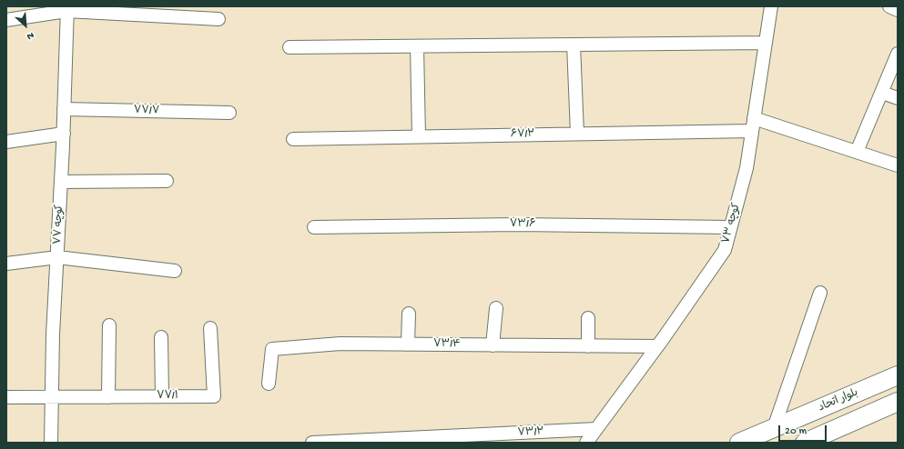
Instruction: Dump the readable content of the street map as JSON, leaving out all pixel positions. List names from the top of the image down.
{
  "streets": {
    "main road": ["بلوار اتحاد"],
    "street": [
      "۷۷/۷",
      "۶۷/۲",
      "کوچه ۷۳",
      "کوچه ۷۷",
      "۷۳/۶",
      "۷۳/۴",
      "۷۷/۱",
      "۷۳/۲"
    ]
  },
  "crossings": [
    ["۷۷/۷", "کوچه ۷۷"],
    ["۶۷/۲", "کوچه ۷۳"],
    ["کوچه ۷۳", "۷۳/۶"],
    ["کوچه ۷۳", "۷۳/۴"],
    ["کوچه ۷۳", "۷۳/۲"],
    ["کوچه ۷۷", "۷۷/۱"]
  ],
  "scale_bar": "20 m",
  "north": "bottom right"
}
